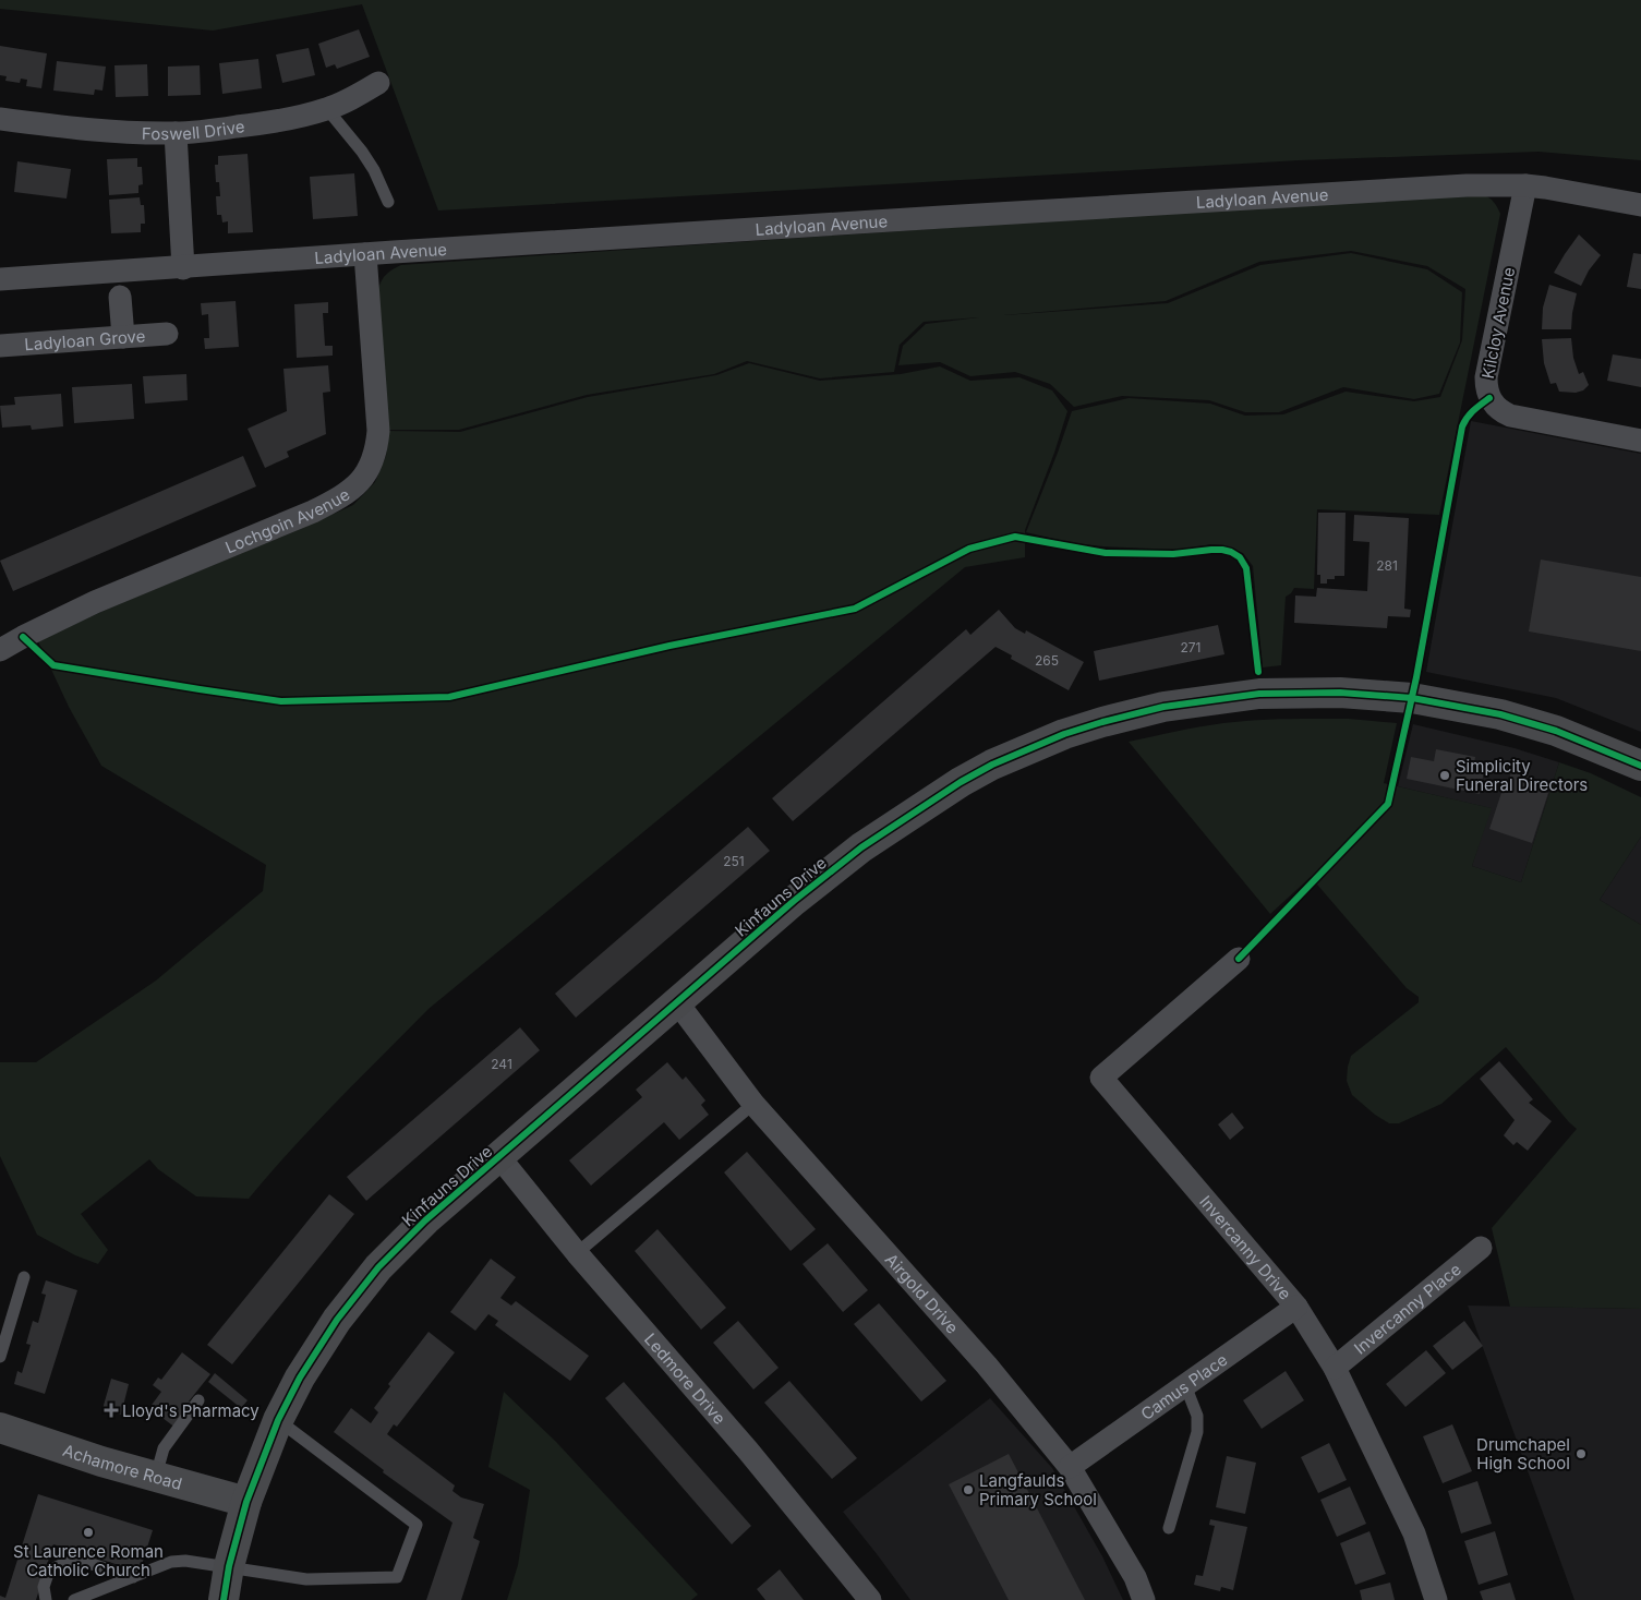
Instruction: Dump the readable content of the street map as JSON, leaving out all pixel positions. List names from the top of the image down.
{
  "streets": {
    "street": [
      "Foswell Drive",
      "Ladyloan Avenue",
      "Kilcloy Avenue",
      "Ladyloan Grove",
      "Lochgoin Avenue",
      "Kinfauns Drive",
      "Invercanny Drive",
      "Airgold Drive",
      "Invercanny Place",
      "Ledmore Drive",
      "Camus Place",
      "Achamore Road"
    ]
  },
  "crossings": [
    ["Ladyloan Avenue", "Kilcloy Avenue"],
    ["Ladyloan Avenue", "Lochgoin Avenue"],
    ["Kinfauns Drive", "Airgold Drive"],
    ["Kinfauns Drive", "Ledmore Drive"],
    ["Kinfauns Drive", "Achamore Road"],
    ["Invercanny Drive", "Invercanny Place"],
    ["Invercanny Drive", "Camus Place"],
    ["Airgold Drive", "Camus Place"]
  ],
  "places": {
    "other": [
      "Simplicity Funeral Directors",
      "Drumchapel High School",
      "Langfaulds Primary School",
      "St Laurence Roman Catholic Church"
    ],
    "health": ["Lloyd's Pharmacy"]
  },
  "house_numbers": [
    "281",
    "271",
    "265",
    "251",
    "241"
  ]
}
